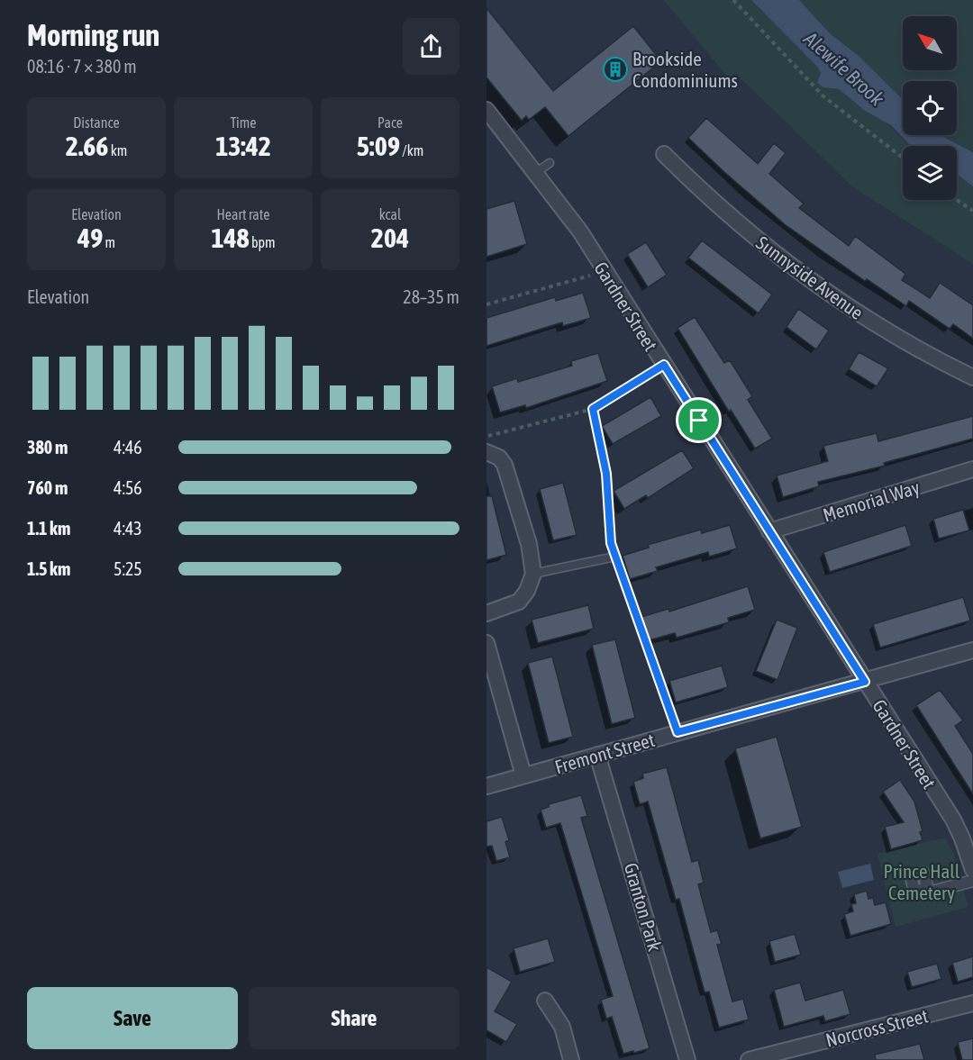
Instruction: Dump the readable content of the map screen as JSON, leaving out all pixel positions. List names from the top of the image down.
{
  "streets": {
    "street": [
      "Sunnyside Avenue",
      "Gardner Street",
      "Memorial Way",
      "Fremont Street",
      "Granton Park",
      "Norcross Street"
    ]
  },
  "crossings": [
    ["Gardner Street", "Memorial Way"],
    ["Gardner Street", "Fremont Street"],
    ["Fremont Street", "Granton Park"]
  ],
  "water": ["Alewife Brook"],
  "parks": ["Prince Hall Cemetery"],
  "places": {
    "building": ["Brookside Condominiums"]
  },
  "north": "top left",
  "page": {
    "heading": ["Morning run", "08:16 · 7 × 380 m"],
    "stats": [
      ["Distance", "2.66 km"],
      ["Time", "13:42"],
      ["Pace", "5:09 /km"],
      ["Elevation", "49 m"],
      ["Heart rate", "148 bpm"],
      ["kcal", "204"]
    ],
    "chart": ["Elevation", "28–35 m"],
    "list": [
      {
        "name": "380 m",
        "note": "4:46"
      },
      {
        "name": "760 m",
        "note": "4:56"
      },
      {
        "name": "1.1 km",
        "note": "4:43"
      },
      {
        "name": "1.5 km",
        "note": "5:25"
      }
    ],
    "buttons": ["Save", "Share"]
  }
}
